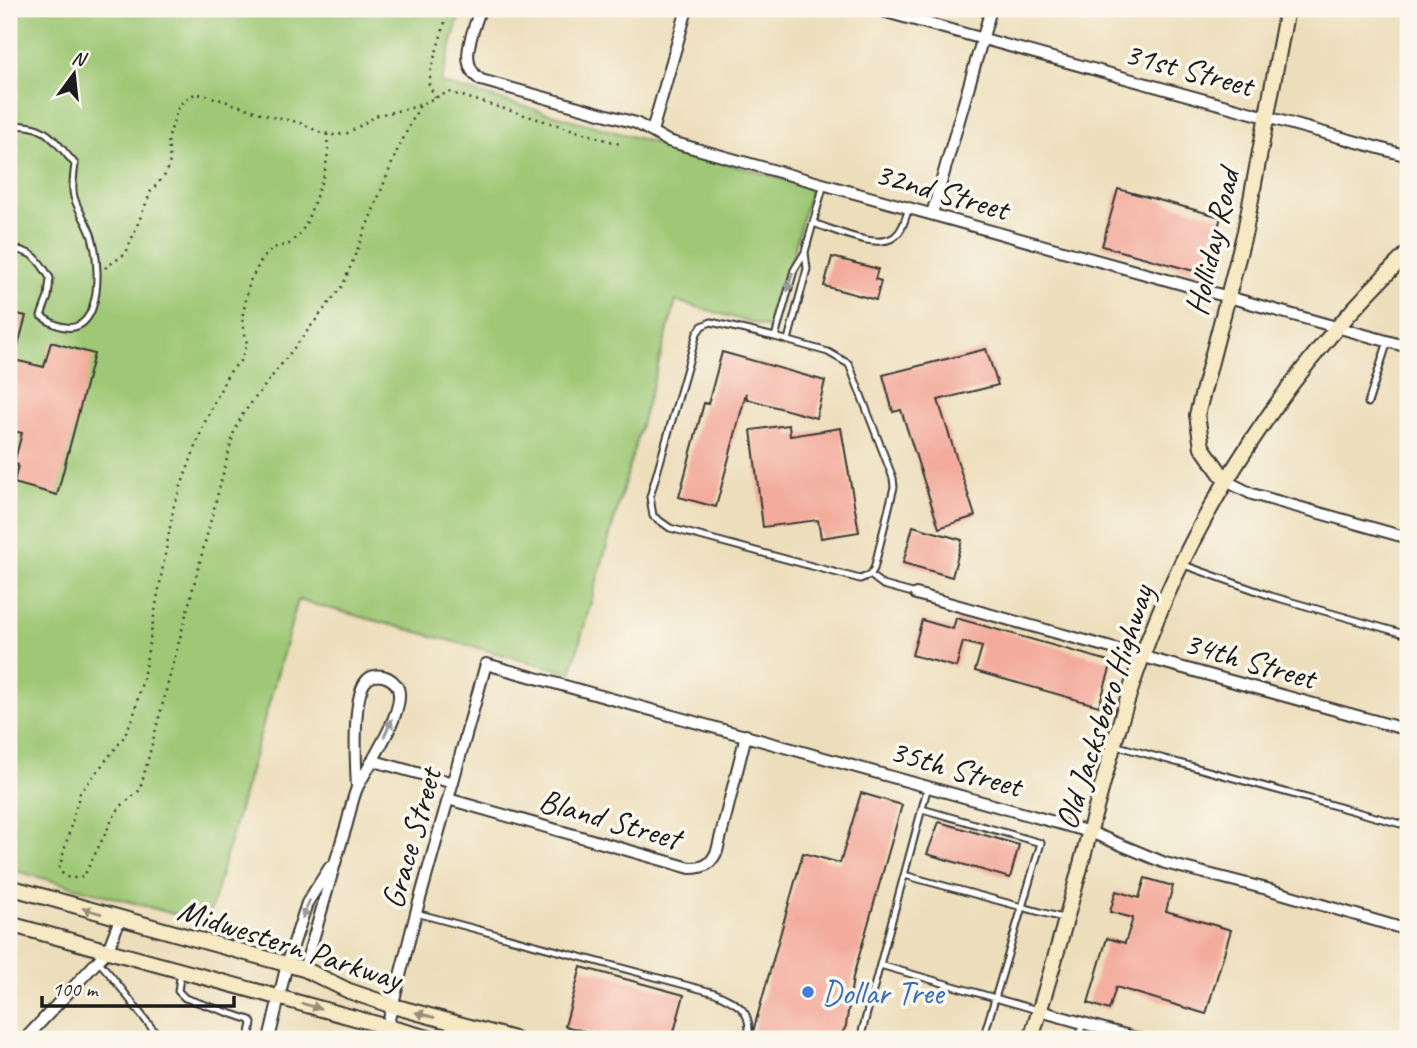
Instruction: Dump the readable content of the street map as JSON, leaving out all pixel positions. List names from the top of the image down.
{
  "streets": {
    "main road": ["Holliday Road", "Old Jacksboro Highway", "Midwestern Parkway"],
    "street": [
      "31st Street",
      "32nd Street",
      "34th Street",
      "35th Street",
      "Bland Street",
      "Grace Street"
    ]
  },
  "crossings": [
    ["31st Street", "Holliday Road"],
    ["32nd Street", "Holliday Road"],
    ["32nd Street", "Old Jacksboro Highway"],
    ["Holliday Road", "Old Jacksboro Highway"],
    ["34th Street", "Old Jacksboro Highway"],
    ["Old Jacksboro Highway", "35th Street"],
    ["35th Street", "Bland Street"],
    ["35th Street", "Grace Street"],
    ["Bland Street", "Grace Street"],
    ["Grace Street", "Midwestern Parkway"]
  ],
  "places": ["Dollar Tree"],
  "scale_bar": "100 m",
  "north": "top"
}
